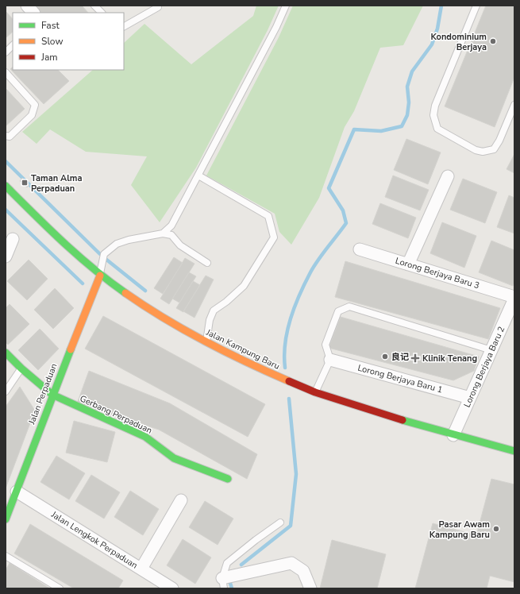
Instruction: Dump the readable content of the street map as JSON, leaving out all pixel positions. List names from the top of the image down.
{
  "streets": {
    "main road": ["Jalan Kampung Baru", "Jalan Perpaduan", "Gerbang Perpaduan"],
    "street": [
      "Lorong Berjaya Baru 3",
      "Lorong Berjaya Baru 2",
      "Lorong Berjaya Baru 1",
      "Jalan Lengkok Perpaduan"
    ]
  },
  "crossings": [
    ["Lorong Berjaya Baru 3", "Lorong Berjaya Baru 2"],
    ["Jalan Kampung Baru", "Lorong Berjaya Baru 2"],
    ["Jalan Kampung Baru", "Jalan Perpaduan"],
    ["Lorong Berjaya Baru 2", "Lorong Berjaya Baru 1"],
    ["Jalan Perpaduan", "Gerbang Perpaduan"],
    ["Jalan Perpaduan", "Jalan Lengkok Perpaduan"]
  ],
  "places": {
    "other": ["Kondominium Berjaya", "良记", "Pasar Awam Kampung Baru"],
    "transit": ["Taman Alma Perpaduan"],
    "health": ["Klinik Tenang"]
  },
  "legend": ["Fast", "Slow", "Jam"]
}
